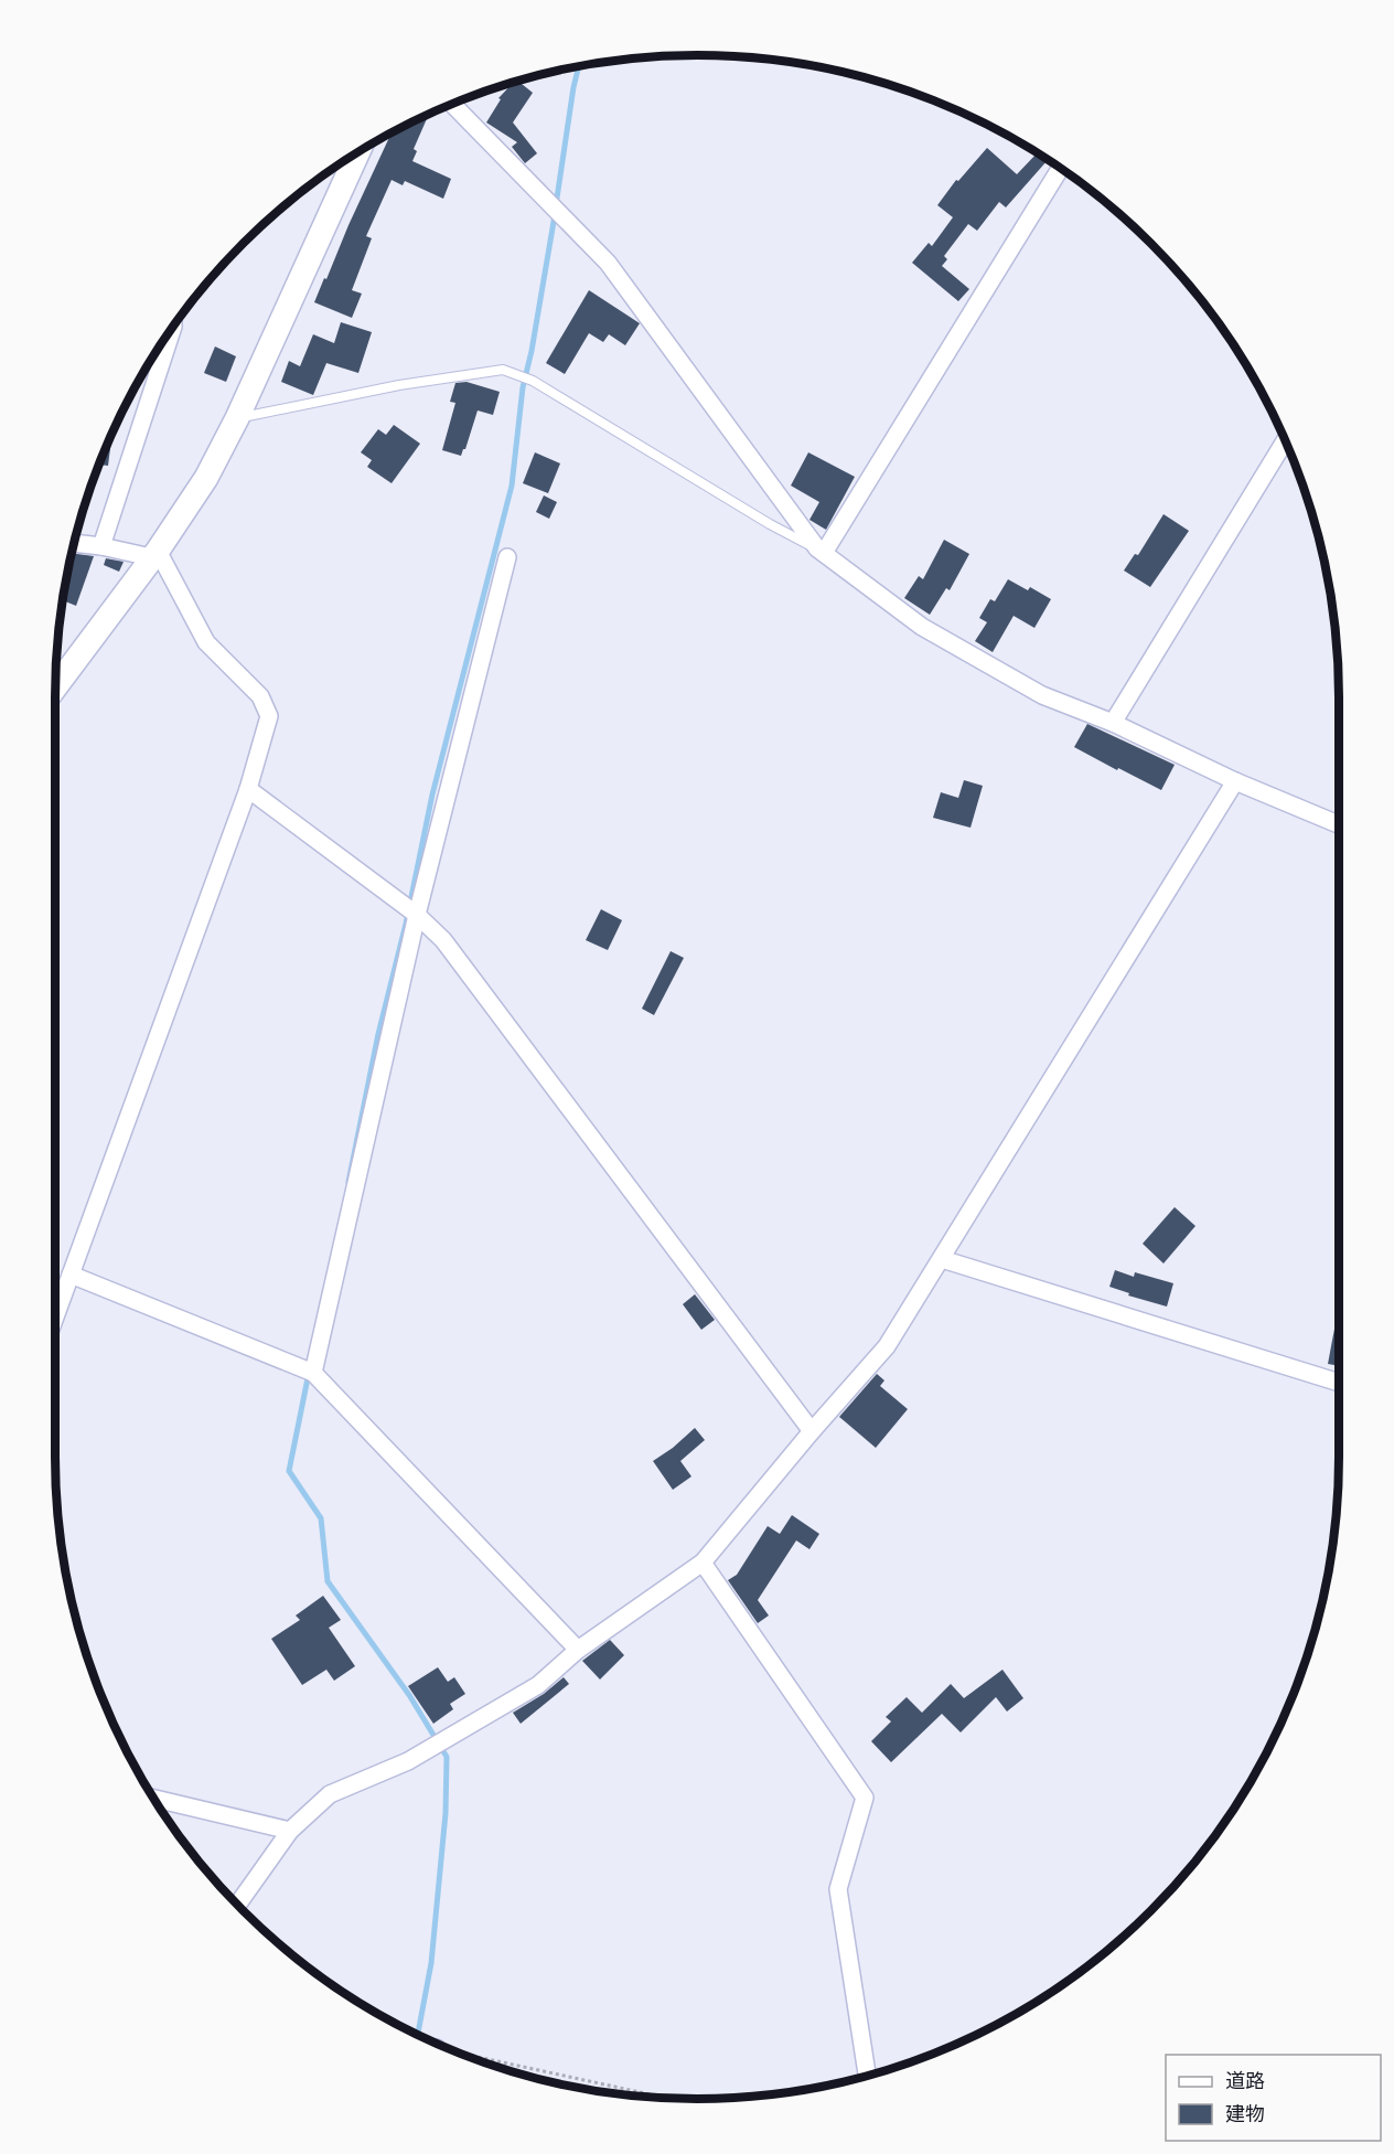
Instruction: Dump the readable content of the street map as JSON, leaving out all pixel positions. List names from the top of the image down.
{
  "legend": ["道路", "建物"]
}
